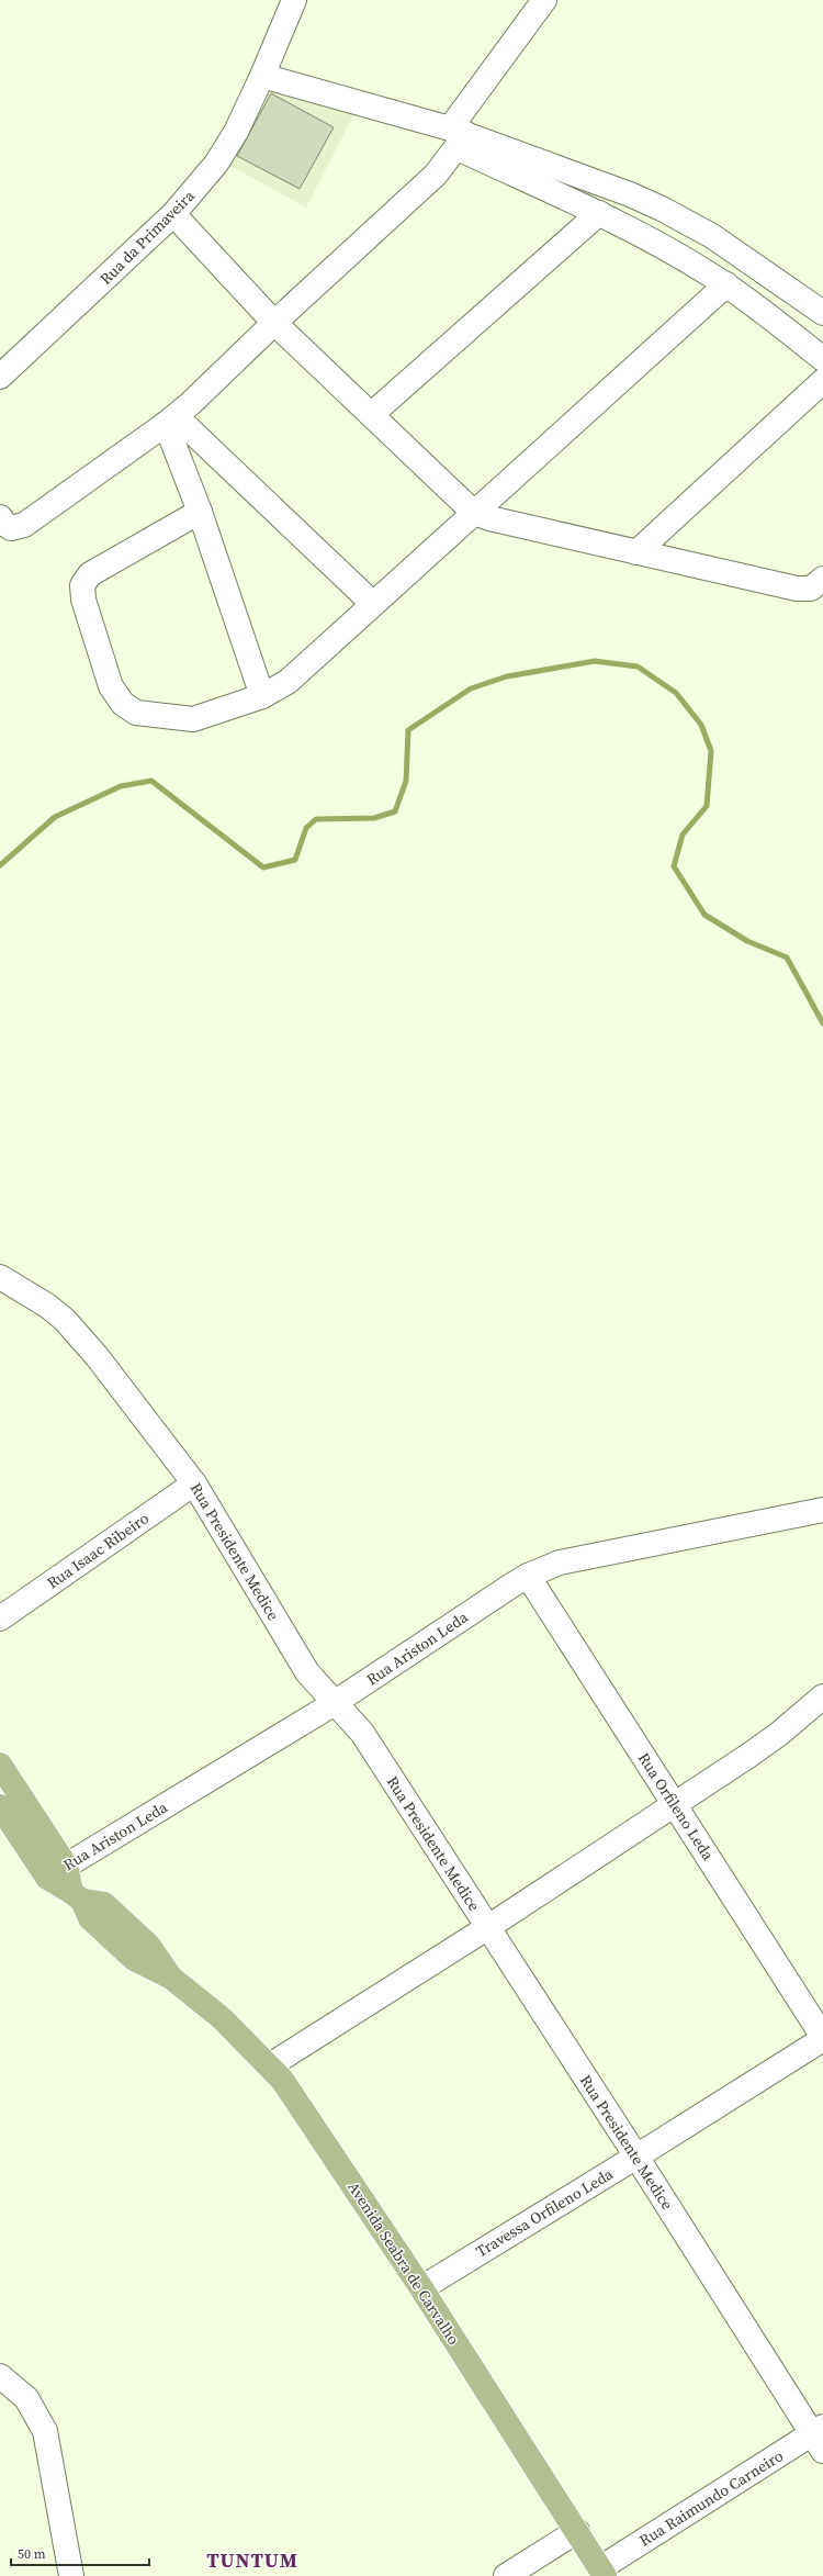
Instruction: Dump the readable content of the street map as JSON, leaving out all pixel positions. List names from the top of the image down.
{
  "streets": {
    "main road": ["Avenida Seabra de Carvalho"],
    "street": [
      "Rua da Primaveira",
      "Rua Isaac Ribeiro",
      "Rua Presidente Medice",
      "Rua Ariston Leda",
      "Rua Orfileno Leda",
      "Travessa Orfileno Leda",
      "Rua Raimundo Carneiro"
    ]
  },
  "crossings": [
    ["Rua Isaac Ribeiro", "Rua Presidente Medice"],
    ["Rua Presidente Medice", "Rua Ariston Leda"],
    ["Rua Presidente Medice", "Travessa Orfileno Leda"],
    ["Rua Presidente Medice", "Rua Raimundo Carneiro"],
    ["Rua Ariston Leda", "Rua Orfileno Leda"],
    ["Rua Ariston Leda", "Avenida Seabra de Carvalho"],
    ["Rua Orfileno Leda", "Travessa Orfileno Leda"],
    ["Travessa Orfileno Leda", "Avenida Seabra de Carvalho"],
    ["Avenida Seabra de Carvalho", "Rua Raimundo Carneiro"]
  ],
  "districts": ["TUNTUM"],
  "scale_bar": "50 m"
}
